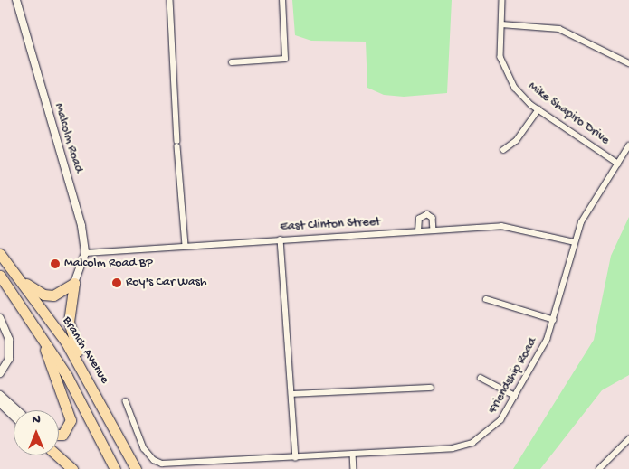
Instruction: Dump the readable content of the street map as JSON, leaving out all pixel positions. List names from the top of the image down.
{
  "streets": {
    "highway": ["Branch Avenue"],
    "street": [
      "Mike Shapiro Drive",
      "Malcolm Road",
      "East Clinton Street",
      "Friendship Road"
    ]
  },
  "crossings": [
    ["Mike Shapiro Drive", "Friendship Road"],
    ["Malcolm Road", "East Clinton Street"],
    ["East Clinton Street", "Friendship Road"]
  ],
  "places": ["Malcolm Road BP", "Roy's Car Wash"],
  "north": "top"
}
